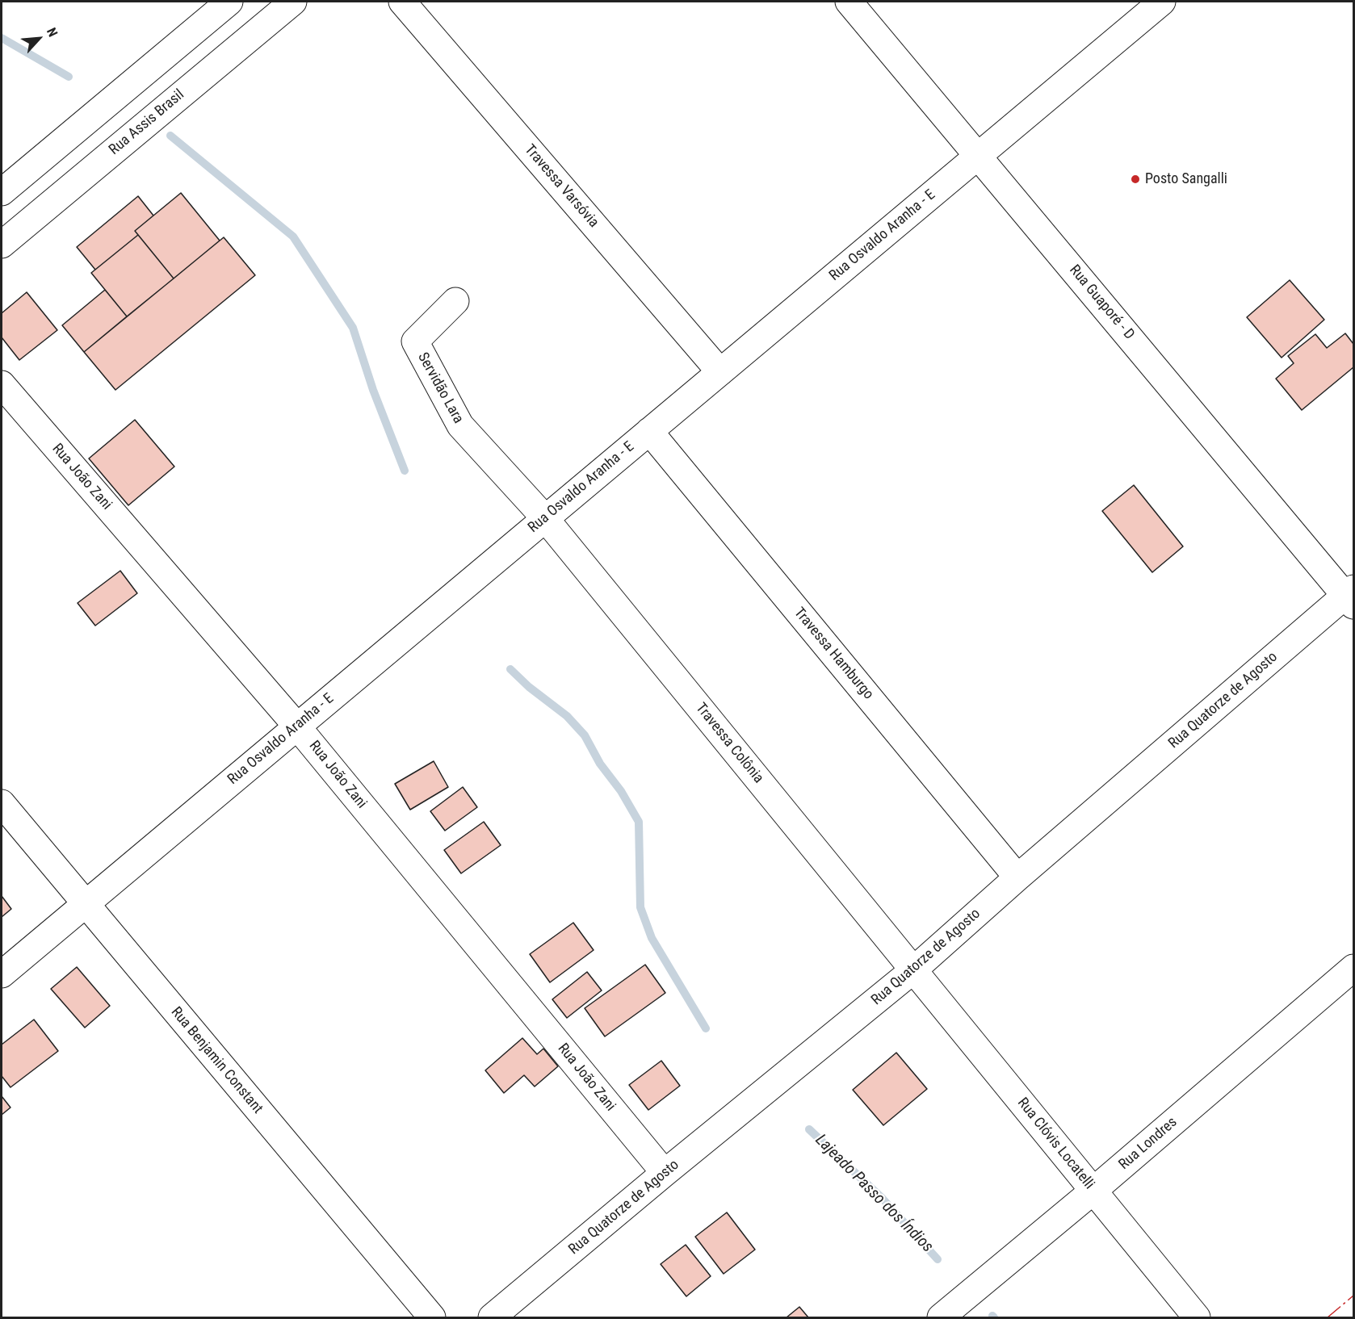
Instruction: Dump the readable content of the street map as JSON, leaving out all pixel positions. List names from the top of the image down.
{
  "streets": {
    "street": [
      "Rua Assis Brasil",
      "Travessa Varsóvia",
      "Rua Osvaldo Aranha - E",
      "Rua Guaporé - D",
      "Servidão Lara",
      "Rua João Zani",
      "Travessa Hamburgo",
      "Rua Quatorze de Agosto",
      "Travessa Colônia",
      "Rua Benjamin Constant",
      "Rua Clóvis Locatelli",
      "Rua Londres"
    ]
  },
  "crossings": [
    ["Travessa Varsóvia", "Rua Osvaldo Aranha - E"],
    ["Rua Osvaldo Aranha - E", "Rua Guaporé - D"],
    ["Rua Osvaldo Aranha - E", "Servidão Lara"],
    ["Rua Osvaldo Aranha - E", "Rua João Zani"],
    ["Rua Osvaldo Aranha - E", "Travessa Hamburgo"],
    ["Rua Osvaldo Aranha - E", "Travessa Colônia"],
    ["Rua Osvaldo Aranha - E", "Rua Benjamin Constant"],
    ["Rua Guaporé - D", "Rua Quatorze de Agosto"],
    ["Servidão Lara", "Travessa Colônia"],
    ["Rua João Zani", "Rua Quatorze de Agosto"],
    ["Travessa Hamburgo", "Rua Quatorze de Agosto"],
    ["Rua Quatorze de Agosto", "Travessa Colônia"],
    ["Rua Quatorze de Agosto", "Rua Clóvis Locatelli"],
    ["Travessa Colônia", "Rua Clóvis Locatelli"],
    ["Rua Clóvis Locatelli", "Rua Londres"]
  ],
  "water": ["Lajeado Passo dos Índios"],
  "places": ["Posto Sangalli"],
  "north": "top right"
}
